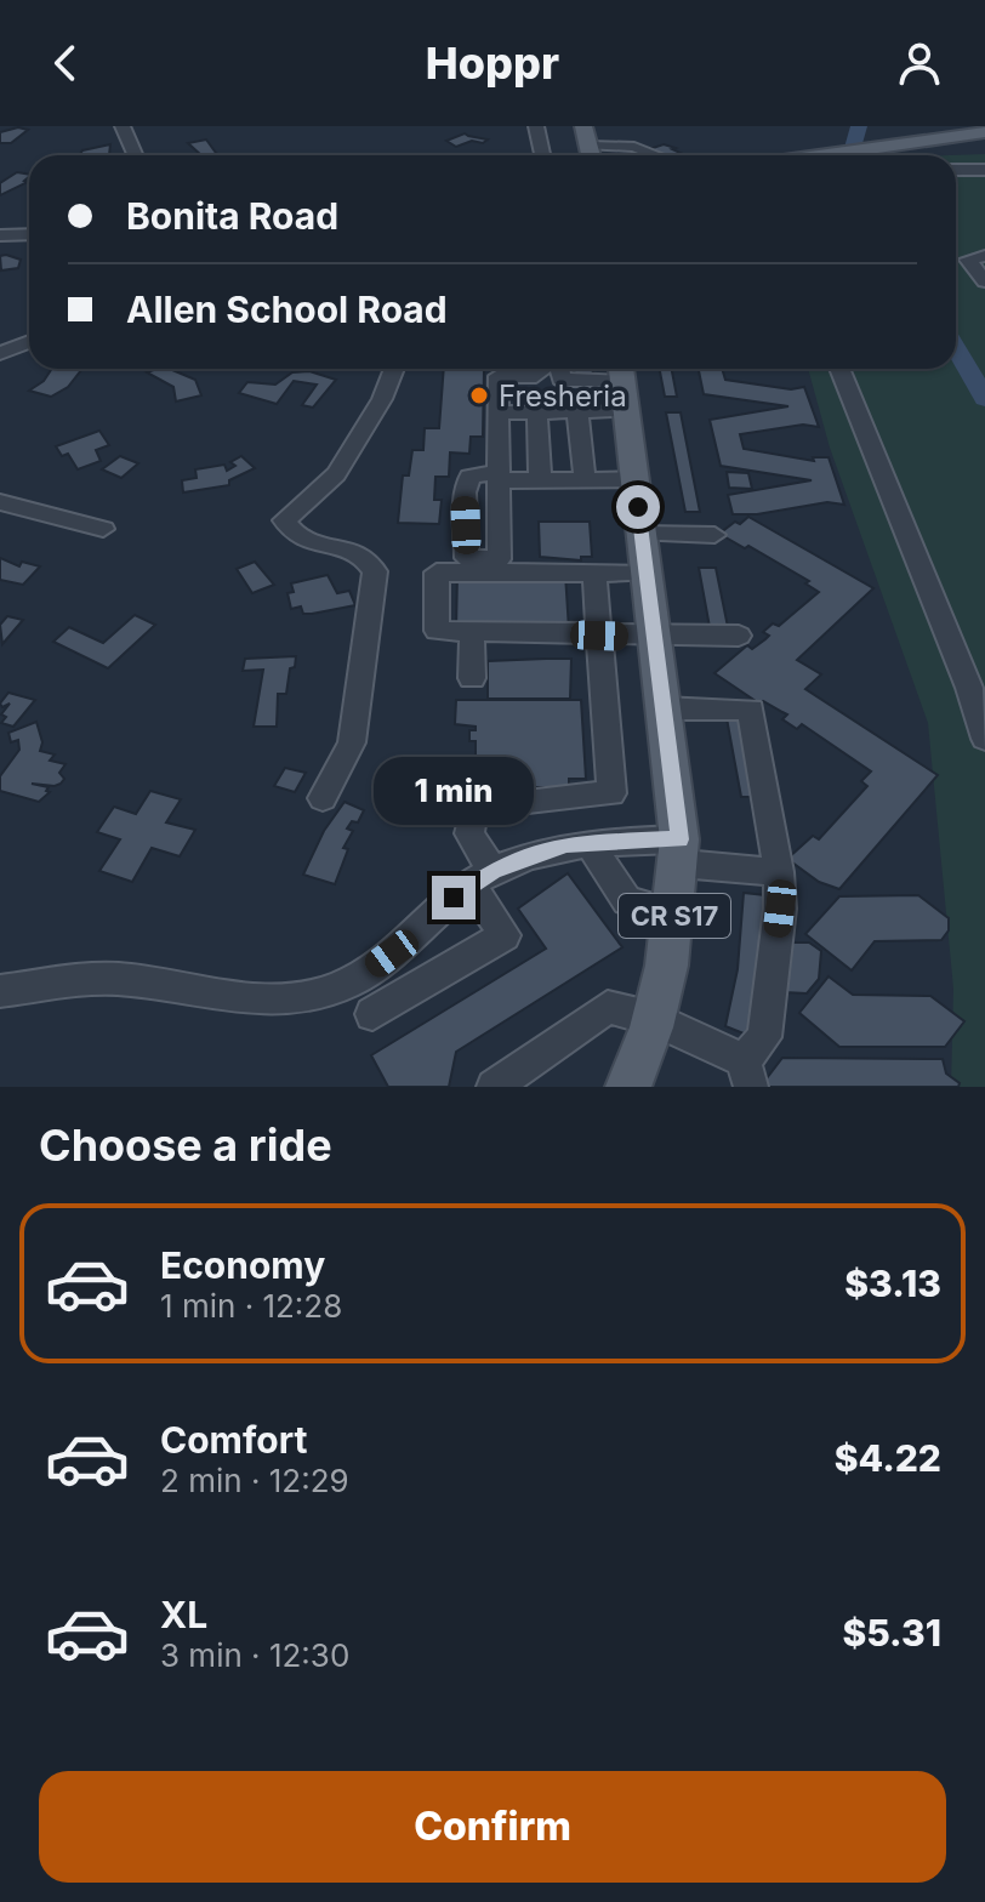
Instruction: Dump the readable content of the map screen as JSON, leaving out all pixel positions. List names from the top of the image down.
{
  "streets": {
    "main road": ["CR S17"]
  },
  "places": ["Fresheria"],
  "page": {
    "header": "Hoppr",
    "banner": ["Bonita Road", "Allen School Road"],
    "bubble": "1 min",
    "heading": "Choose a ride",
    "list": [
      {
        "name": "Economy",
        "note": "1 min · 12:28",
        "value": "$3.13"
      },
      {
        "name": "Comfort",
        "note": "2 min · 12:29",
        "value": "$4.22"
      },
      {
        "name": "XL",
        "note": "3 min · 12:30",
        "value": "$5.31"
      }
    ],
    "buttons": "Confirm"
  }
}
